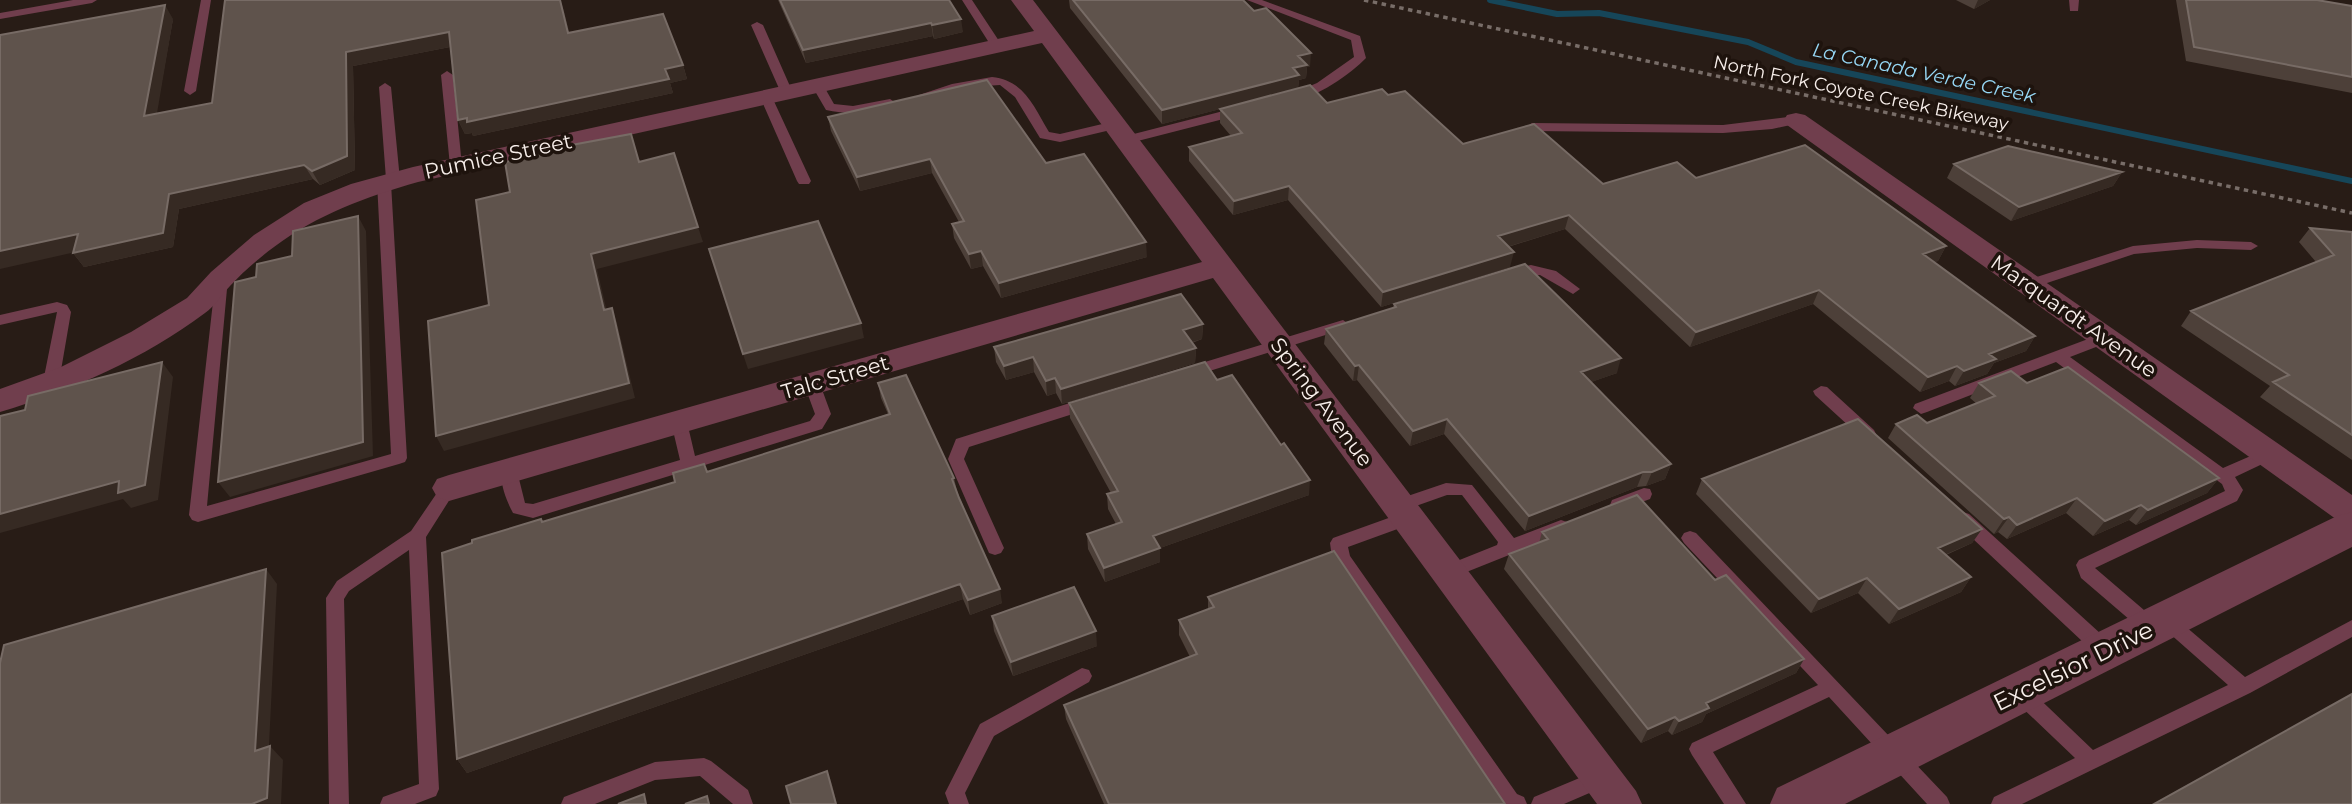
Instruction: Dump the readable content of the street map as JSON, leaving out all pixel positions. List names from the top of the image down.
{
  "streets": {
    "street": [
      "Pumice Street",
      "Marquardt Avenue",
      "Talc Street",
      "Spring Avenue",
      "Excelsior Drive"
    ],
    "path": ["North Fork Coyote Creek Bikeway"]
  },
  "crossings": [
    ["Pumice Street", "Spring Avenue"],
    ["Talc Street", "Spring Avenue"]
  ],
  "water": ["La Canada Verde Creek"]
}
